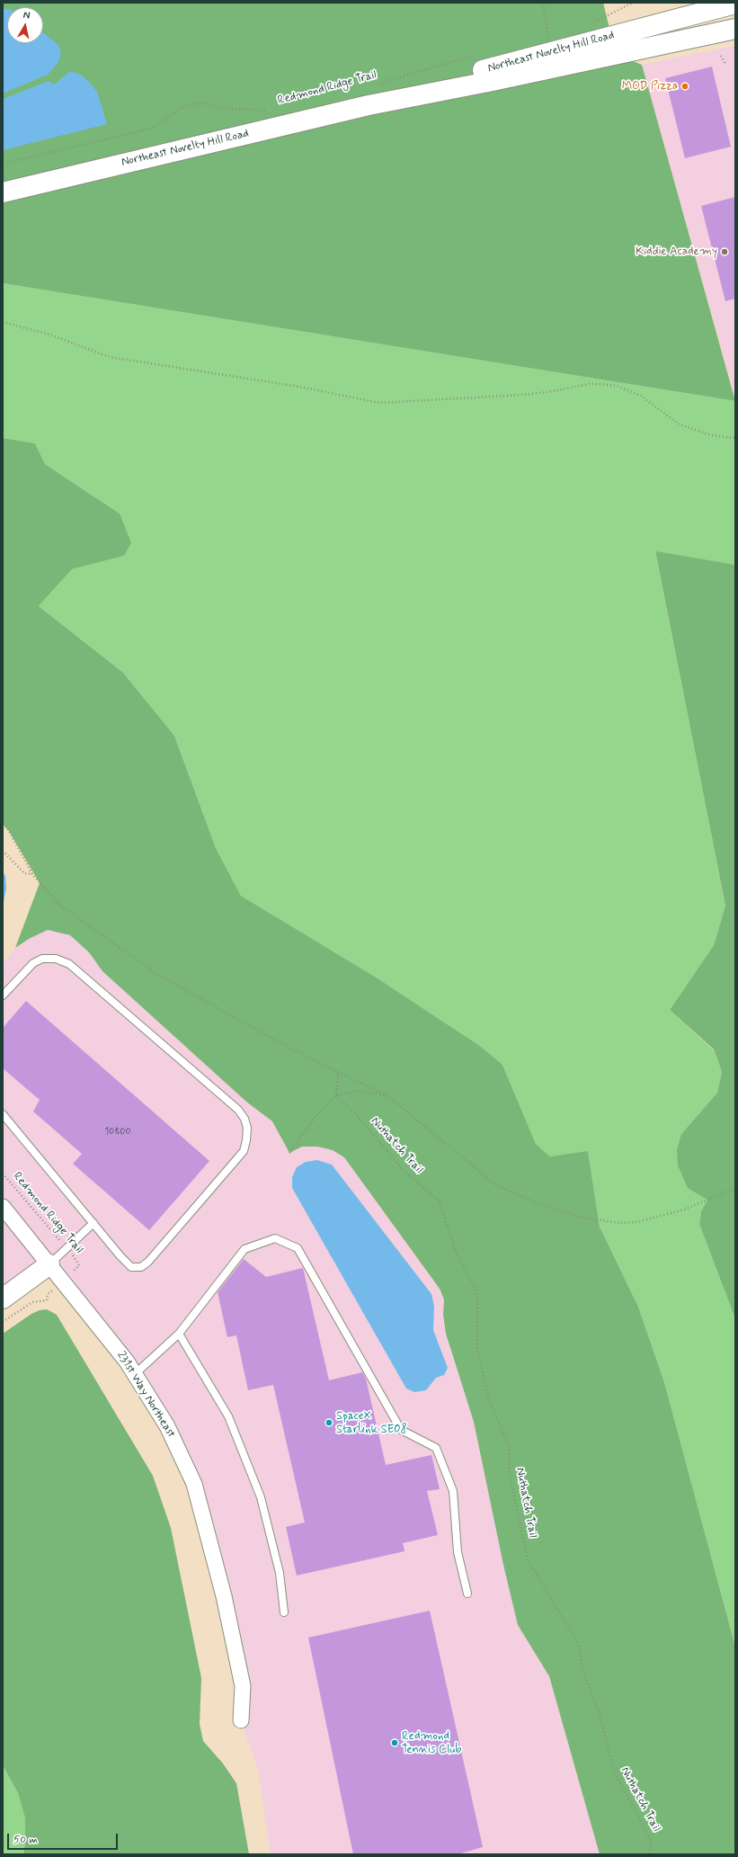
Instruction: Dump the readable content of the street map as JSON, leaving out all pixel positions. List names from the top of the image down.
{
  "streets": {
    "main road": ["Northeast Novelty Hill Road"],
    "street": ["231st Way Northeast"],
    "path": ["Redmond Ridge Trail", "Nuthatch Trail"]
  },
  "places": [
    "MOD Pizza",
    "Kiddie Academy",
    "SpaceX Starlink SE08",
    "Redmond Tennis Club"
  ],
  "house_numbers": ["10800"],
  "scale_bar": "50 m",
  "north": "top"
}
